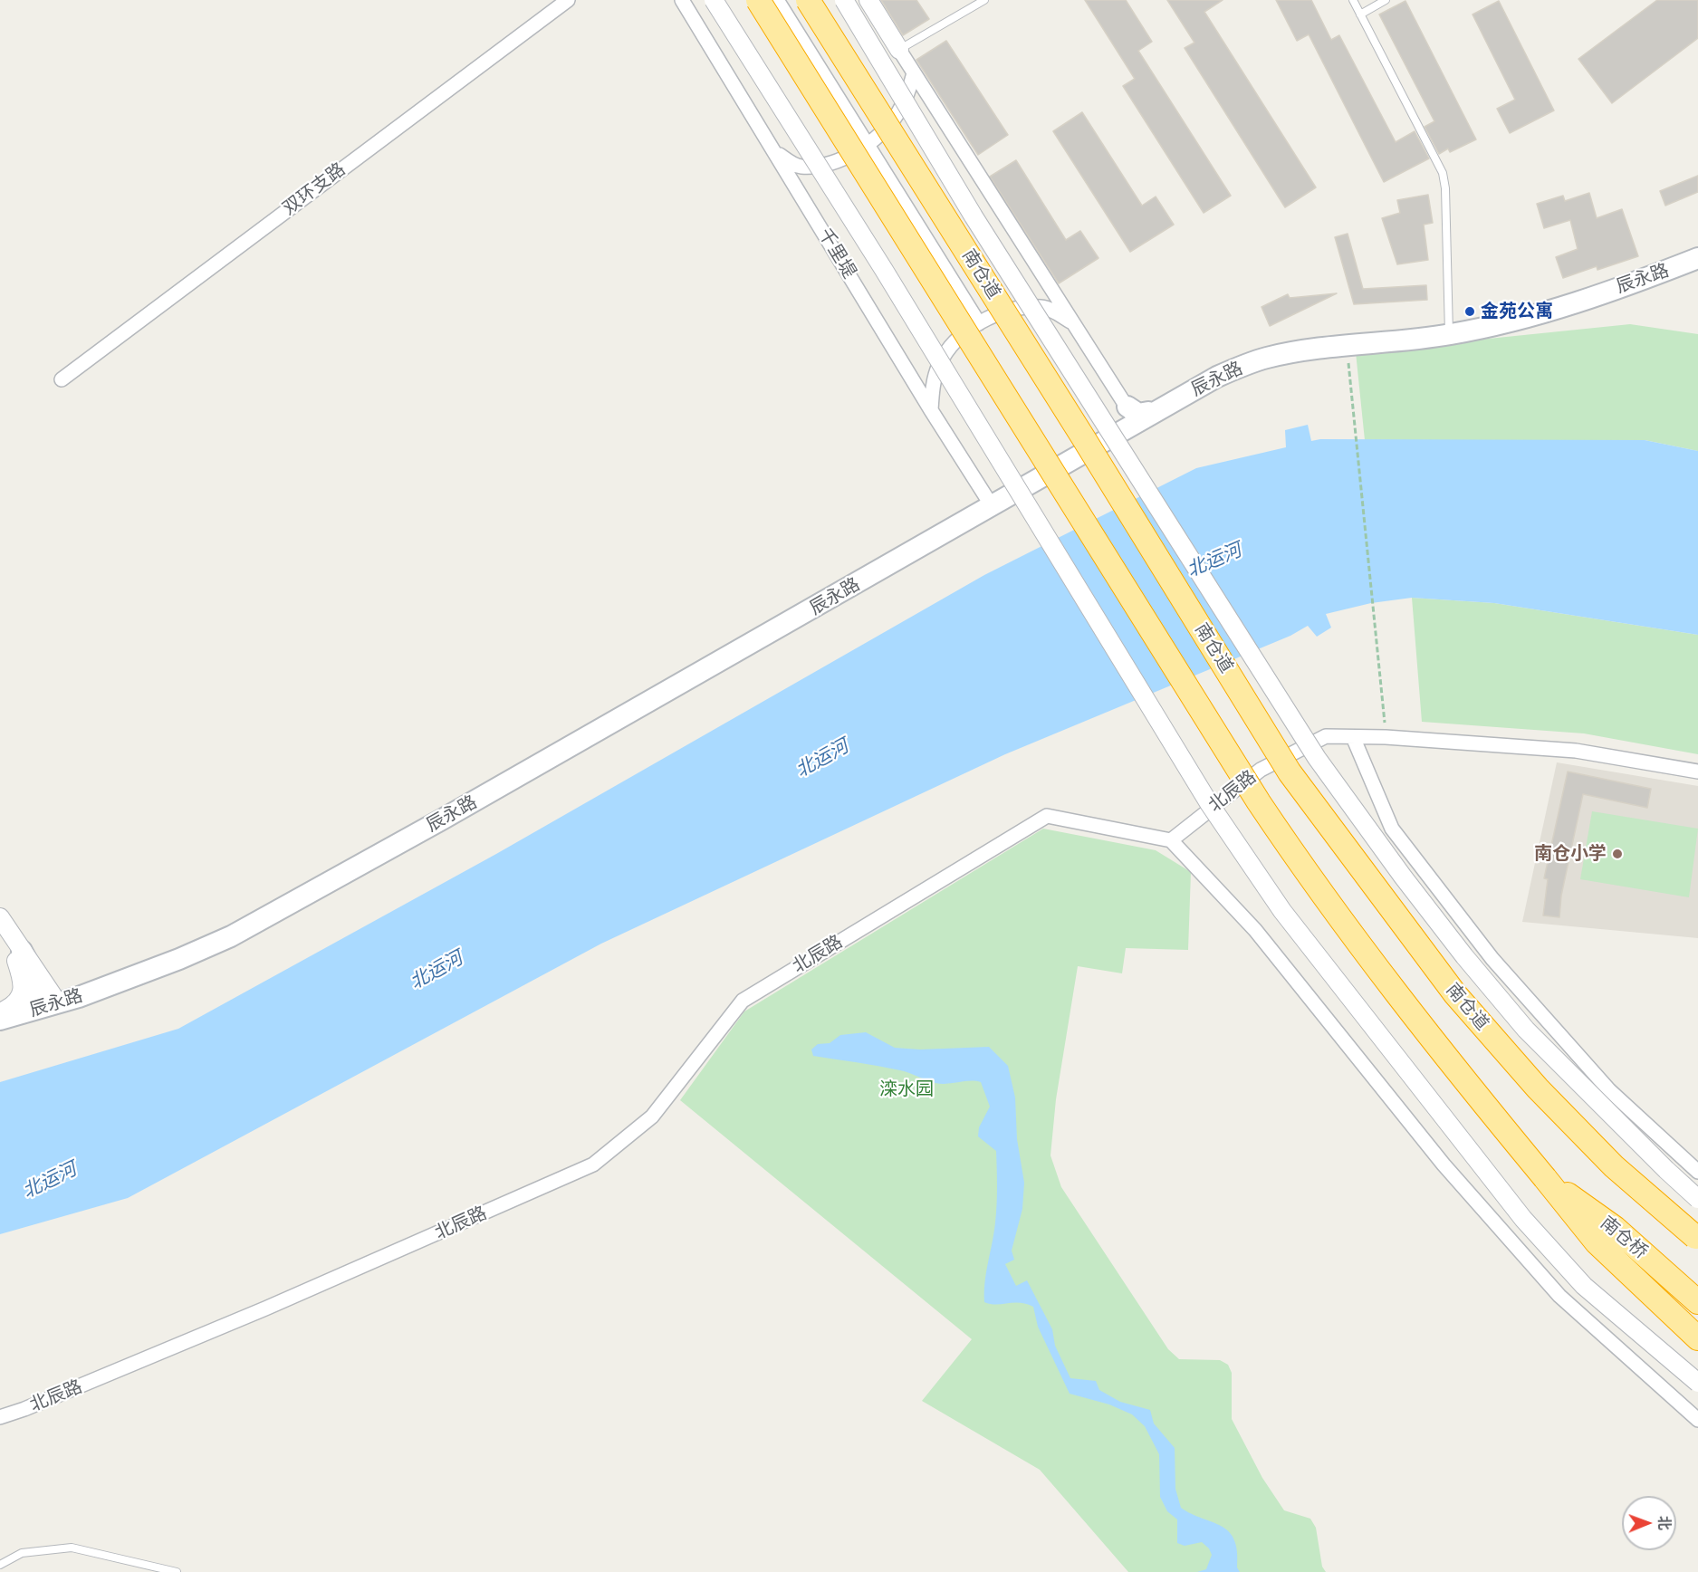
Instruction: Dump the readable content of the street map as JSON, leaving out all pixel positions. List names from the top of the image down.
{
  "streets": {
    "highway": ["南仓道", "南仓桥"],
    "main road": ["辰永路"],
    "street": ["双环支路", "千里堤", "北辰路"]
  },
  "crossings": [
    ["千里堤", "辰永路"]
  ],
  "water": ["北运河"],
  "parks": ["滦水园"],
  "places": ["金苑公寓", "南仓小学"],
  "north": "right"
}
